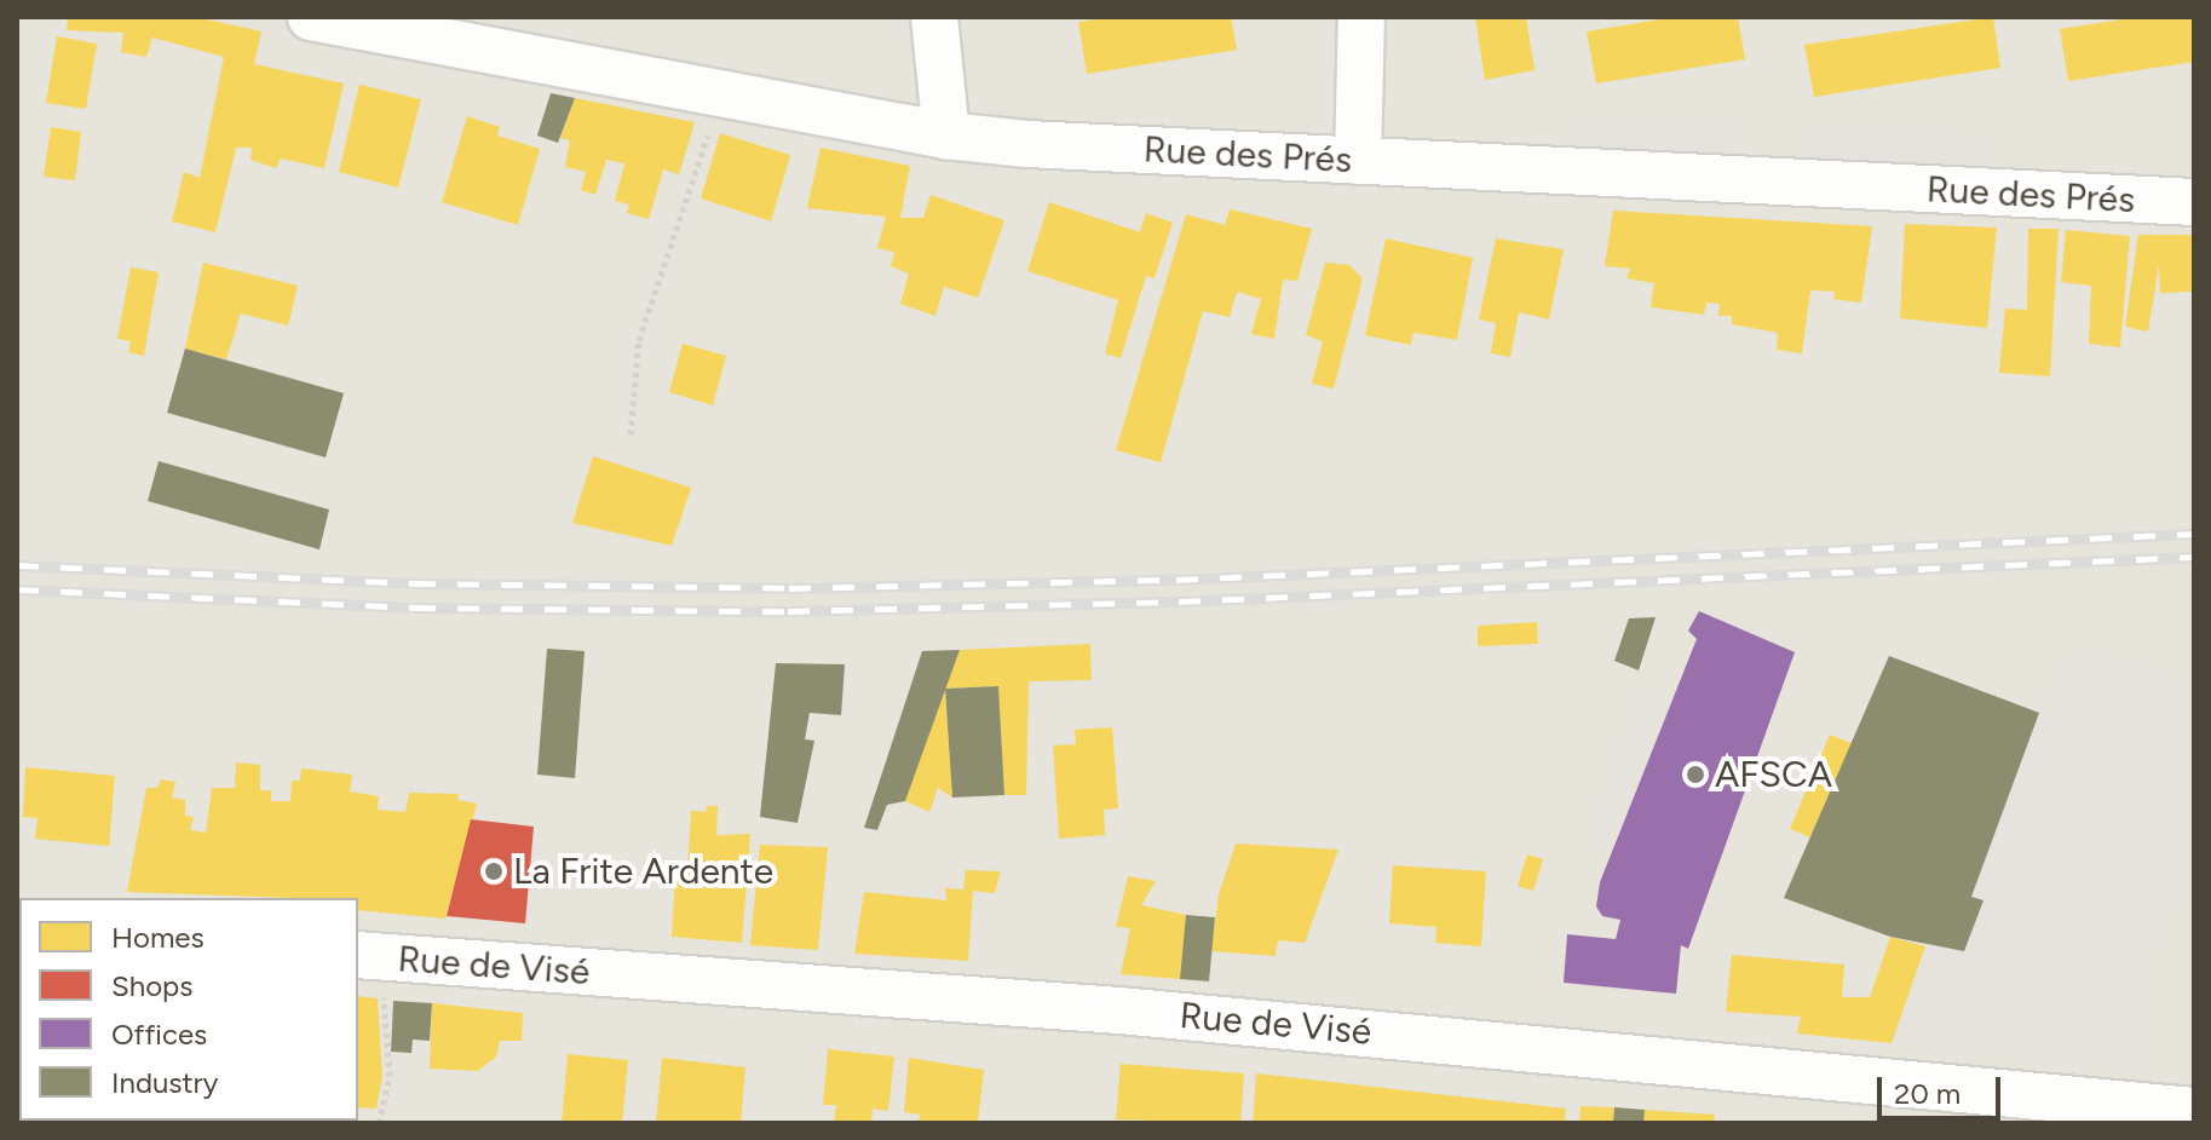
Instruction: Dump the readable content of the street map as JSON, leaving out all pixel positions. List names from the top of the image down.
{
  "streets": {
    "street": ["Rue des Prés", "Rue de Visé"]
  },
  "places": ["AFSCA", "La Frite Ardente"],
  "legend": [
    "Homes",
    "Shops",
    "Offices",
    "Industry"
  ],
  "scale_bar": "20 m"
}
